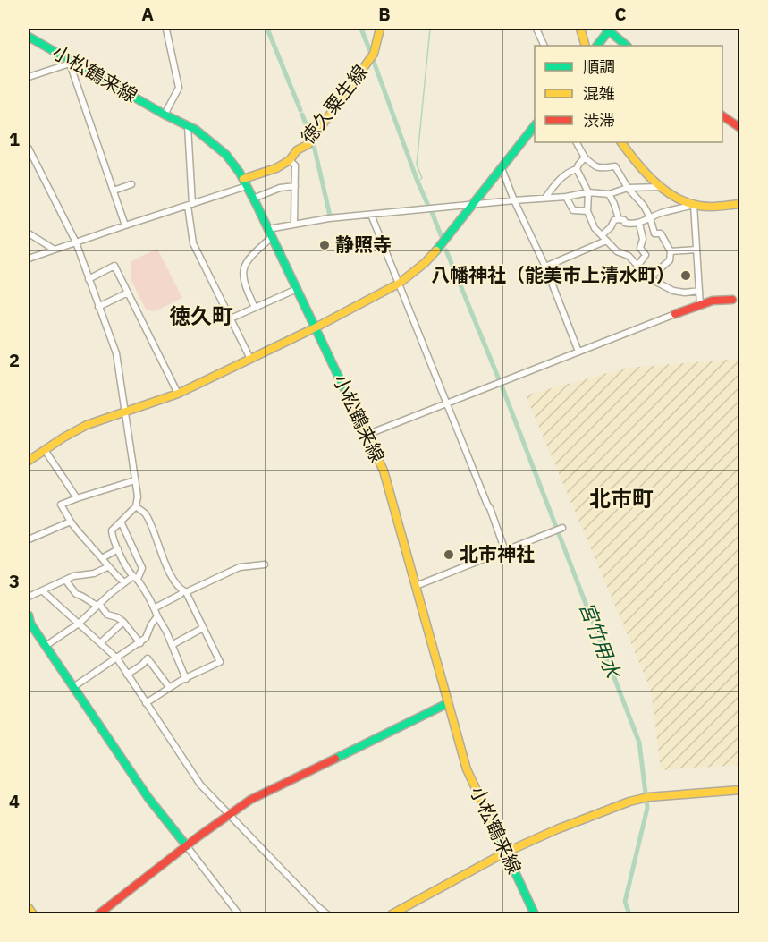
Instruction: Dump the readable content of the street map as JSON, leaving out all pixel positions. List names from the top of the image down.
{
  "streets": {
    "street": ["小松鶴来線", "徳久粟生線"]
  },
  "crossings": [
    ["小松鶴来線", "徳久粟生線"]
  ],
  "districts": ["徳久町", "北市町"],
  "water": ["宮竹用水"],
  "places": ["静照寺", "八幡神社（能美市上清水町）", "北市神社"],
  "legend": ["順調", "混雑", "渋滞"],
  "grid": {
    "columns": ["A", "B", "C"],
    "rows": [
      "1",
      "2",
      "3",
      "4"
    ]
  }
}
